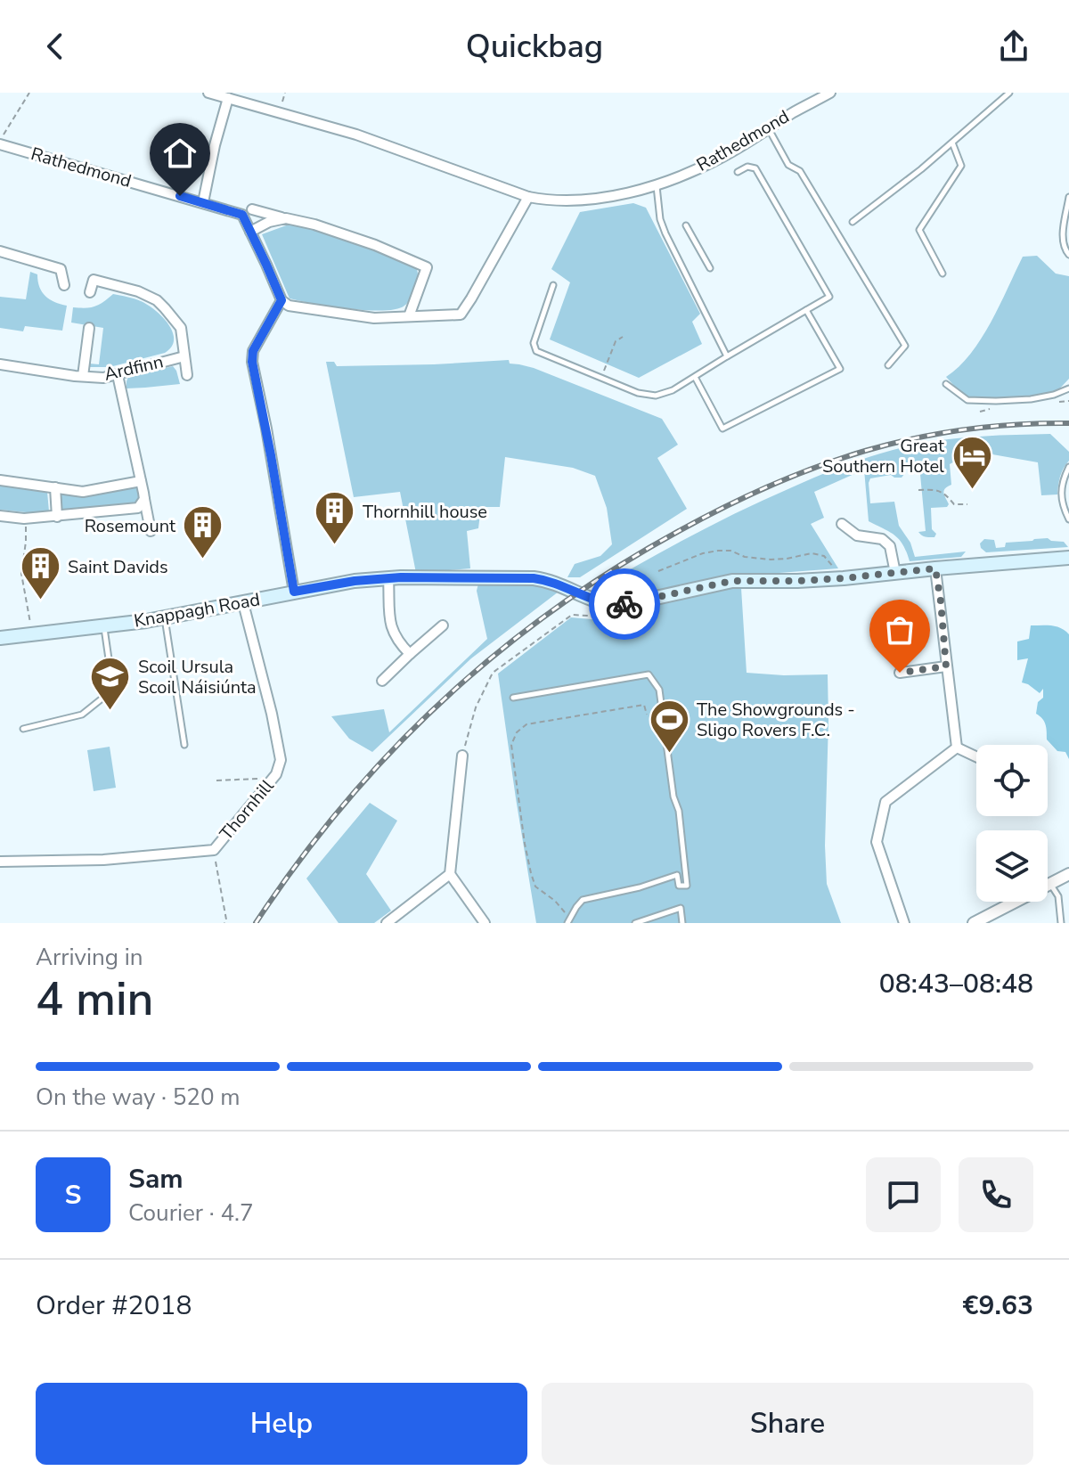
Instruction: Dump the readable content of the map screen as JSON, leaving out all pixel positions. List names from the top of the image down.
{
  "streets": {
    "main road": ["Knappagh Road"],
    "street": ["Rathedmond", "Ardfinn", "Thornhill"]
  },
  "crossings": [
    ["Knappagh Road", "Thornhill"]
  ],
  "places": {
    "hotel": ["Great Southern Hotel"],
    "building": ["Thornhill house", "Rosemount", "Saint Davids"],
    "school or university": ["Scoil Ursula Scoil Náisiúnta"],
    "sports": ["The Showgrounds - Sligo Rovers F.C."]
  },
  "page": {
    "header": "Quickbag",
    "heading": ["4 min", "Arriving in", "08:43–08:48"],
    "panel": [
      "Sam",
      "Courier · 4.7",
      "Order #2018",
      "€9.63"
    ],
    "bar": "On the way · 520 m",
    "round": "S",
    "buttons": ["Help", "Share"]
  }
}
